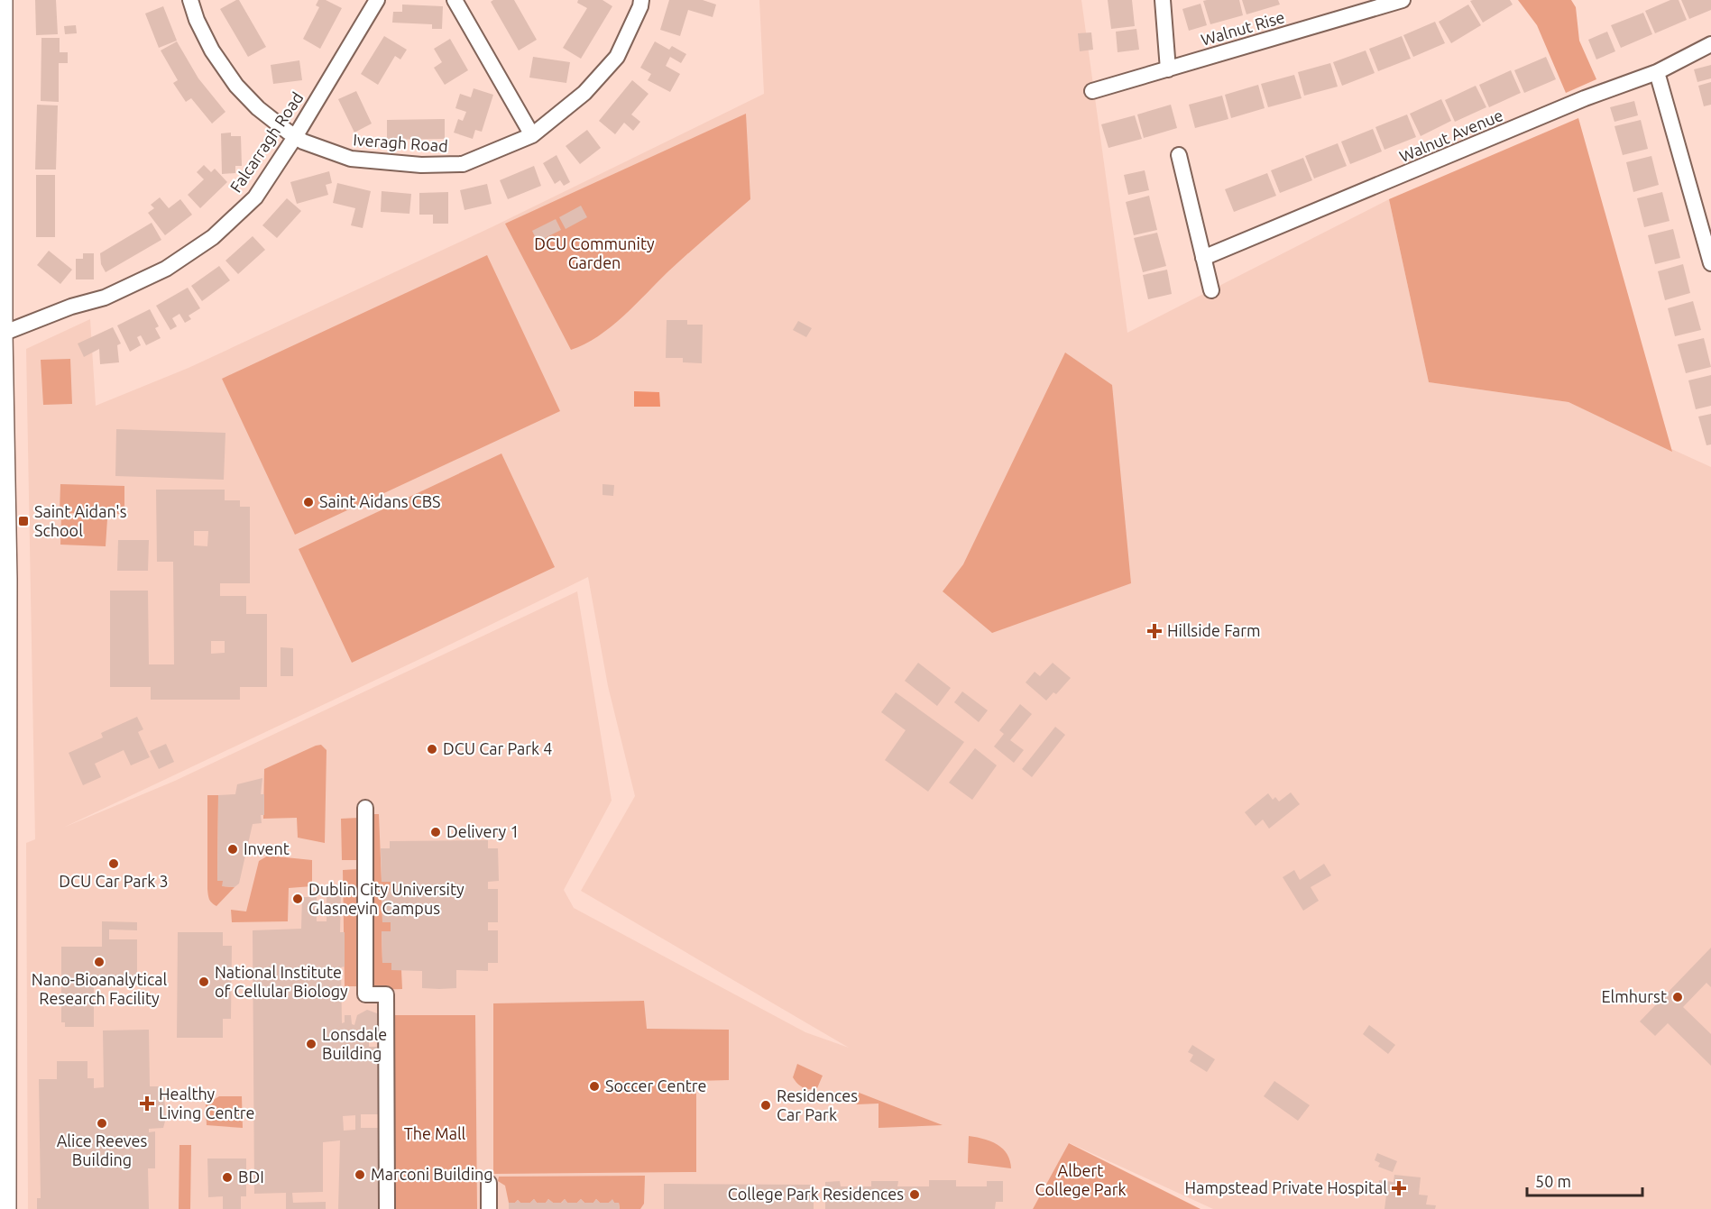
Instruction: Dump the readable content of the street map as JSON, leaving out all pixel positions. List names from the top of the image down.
{
  "streets": {
    "street": [
      "Walnut Rise",
      "Walnut Avenue",
      "Falcarragh Road",
      "Iveragh Road"
    ]
  },
  "crossings": [
    ["Falcarragh Road", "Iveragh Road"]
  ],
  "parks": ["DCU Community Garden", "The Mall", "Albert College Park"],
  "places": {
    "other": [
      "Saint Aidans CBS",
      "DCU Car Park 4",
      "Delivery 1",
      "Invent",
      "DCU Car Park 3",
      "Dublin City University Glasnevin Campus",
      "Nano-Bioanalytical Research Facility",
      "National Institute of Cellular Biology",
      "Elmhurst",
      "Lonsdale Building",
      "Soccer Centre",
      "Residences Car Park",
      "Alice Reeves Building",
      "Marconi Building",
      "BDI",
      "College Park Residences"
    ],
    "transit": ["Saint Aidan's School"],
    "health": ["Hillside Farm", "Healthy Living Centre", "Hampstead Private Hospital"]
  },
  "scale_bar": "50 m"
}
